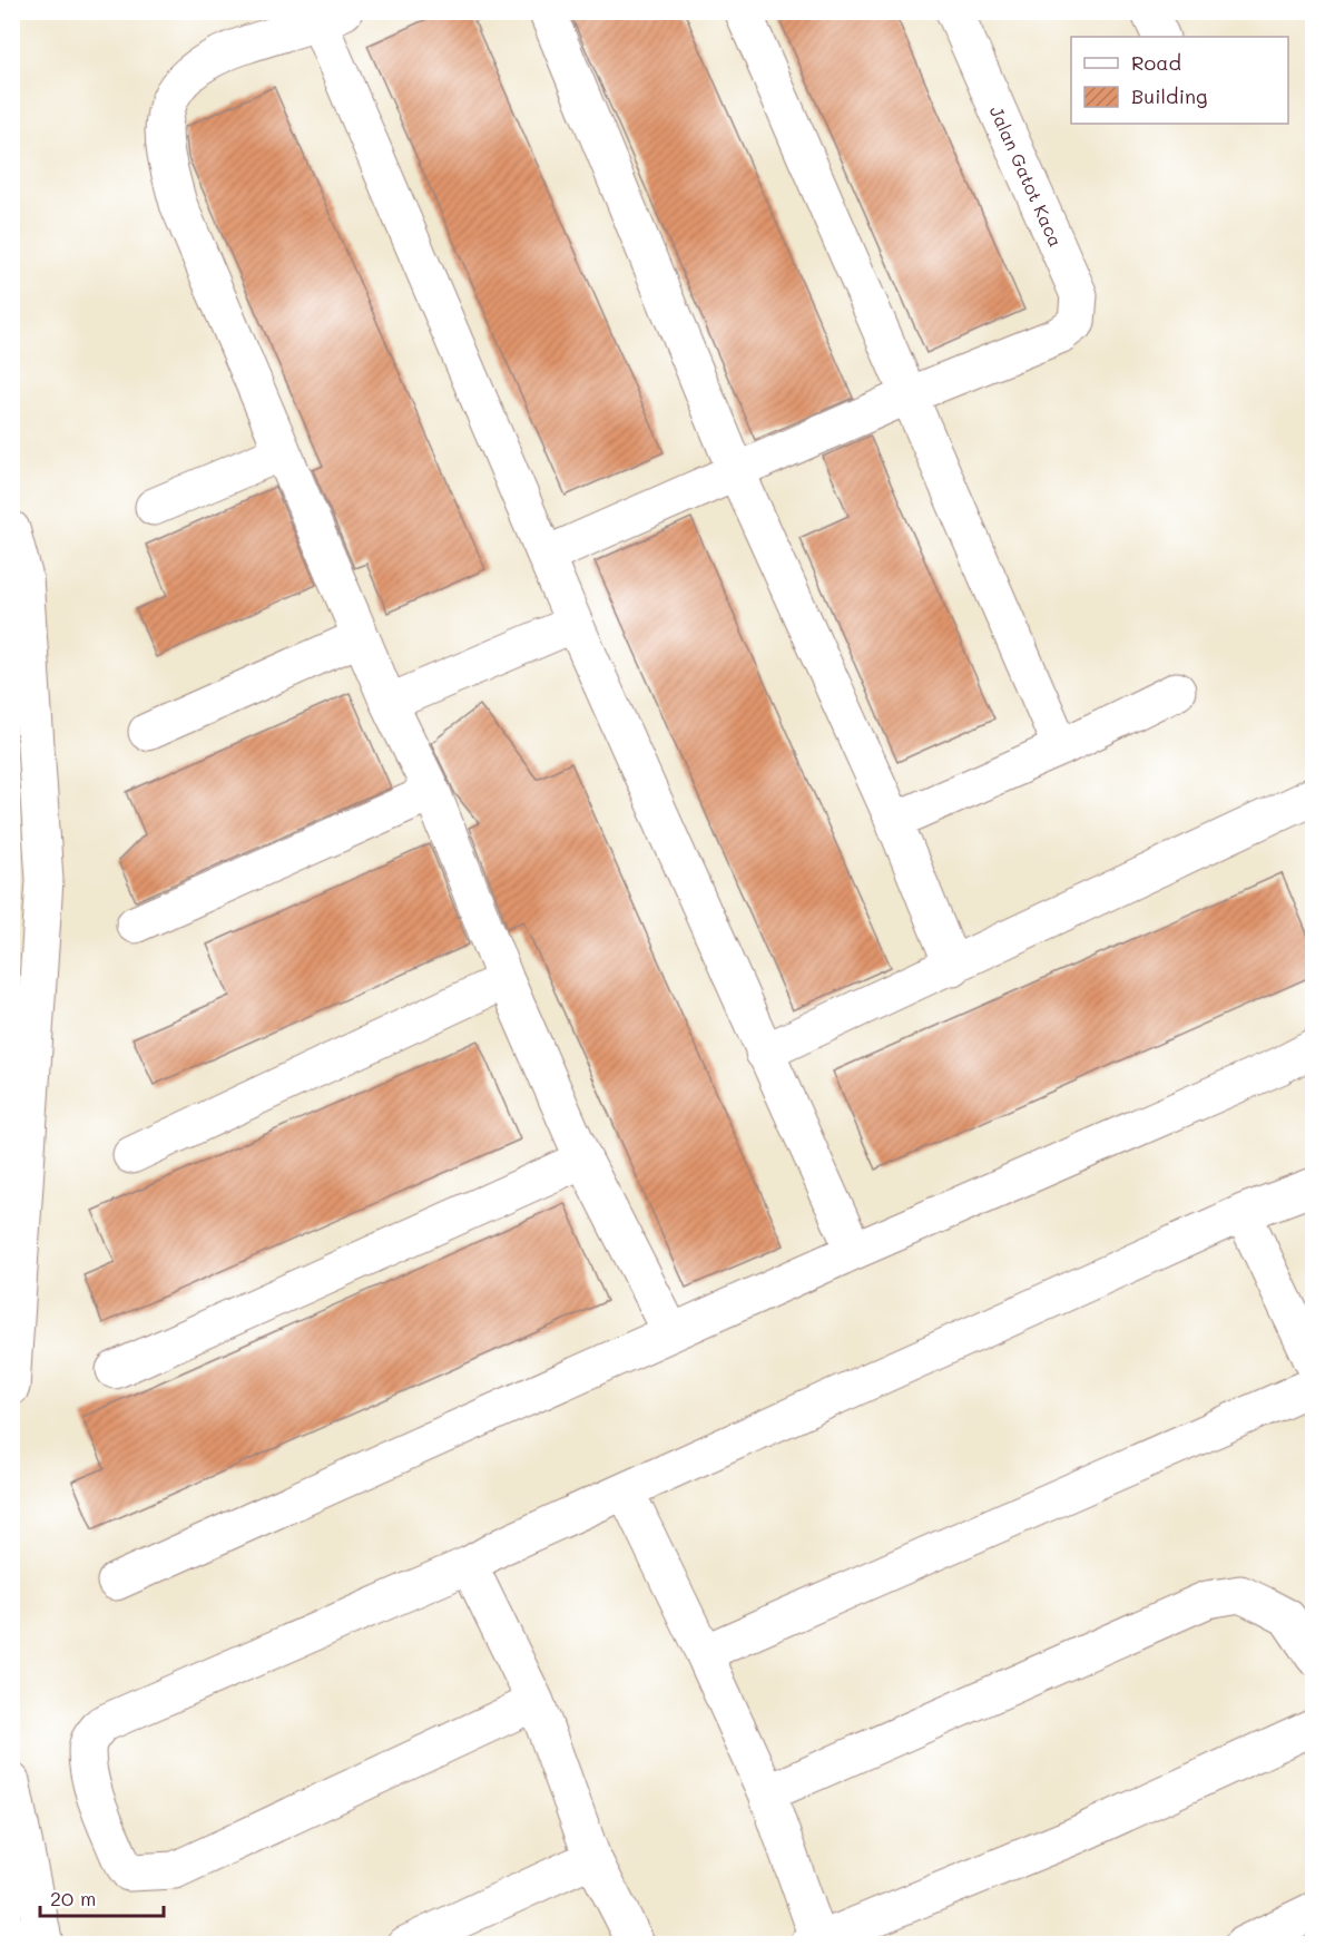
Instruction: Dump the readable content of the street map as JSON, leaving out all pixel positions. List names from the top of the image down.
{
  "streets": {
    "street": ["Jalan Gatot Kaca"]
  },
  "legend": ["Road", "Building"],
  "scale_bar": "20 m"
}
